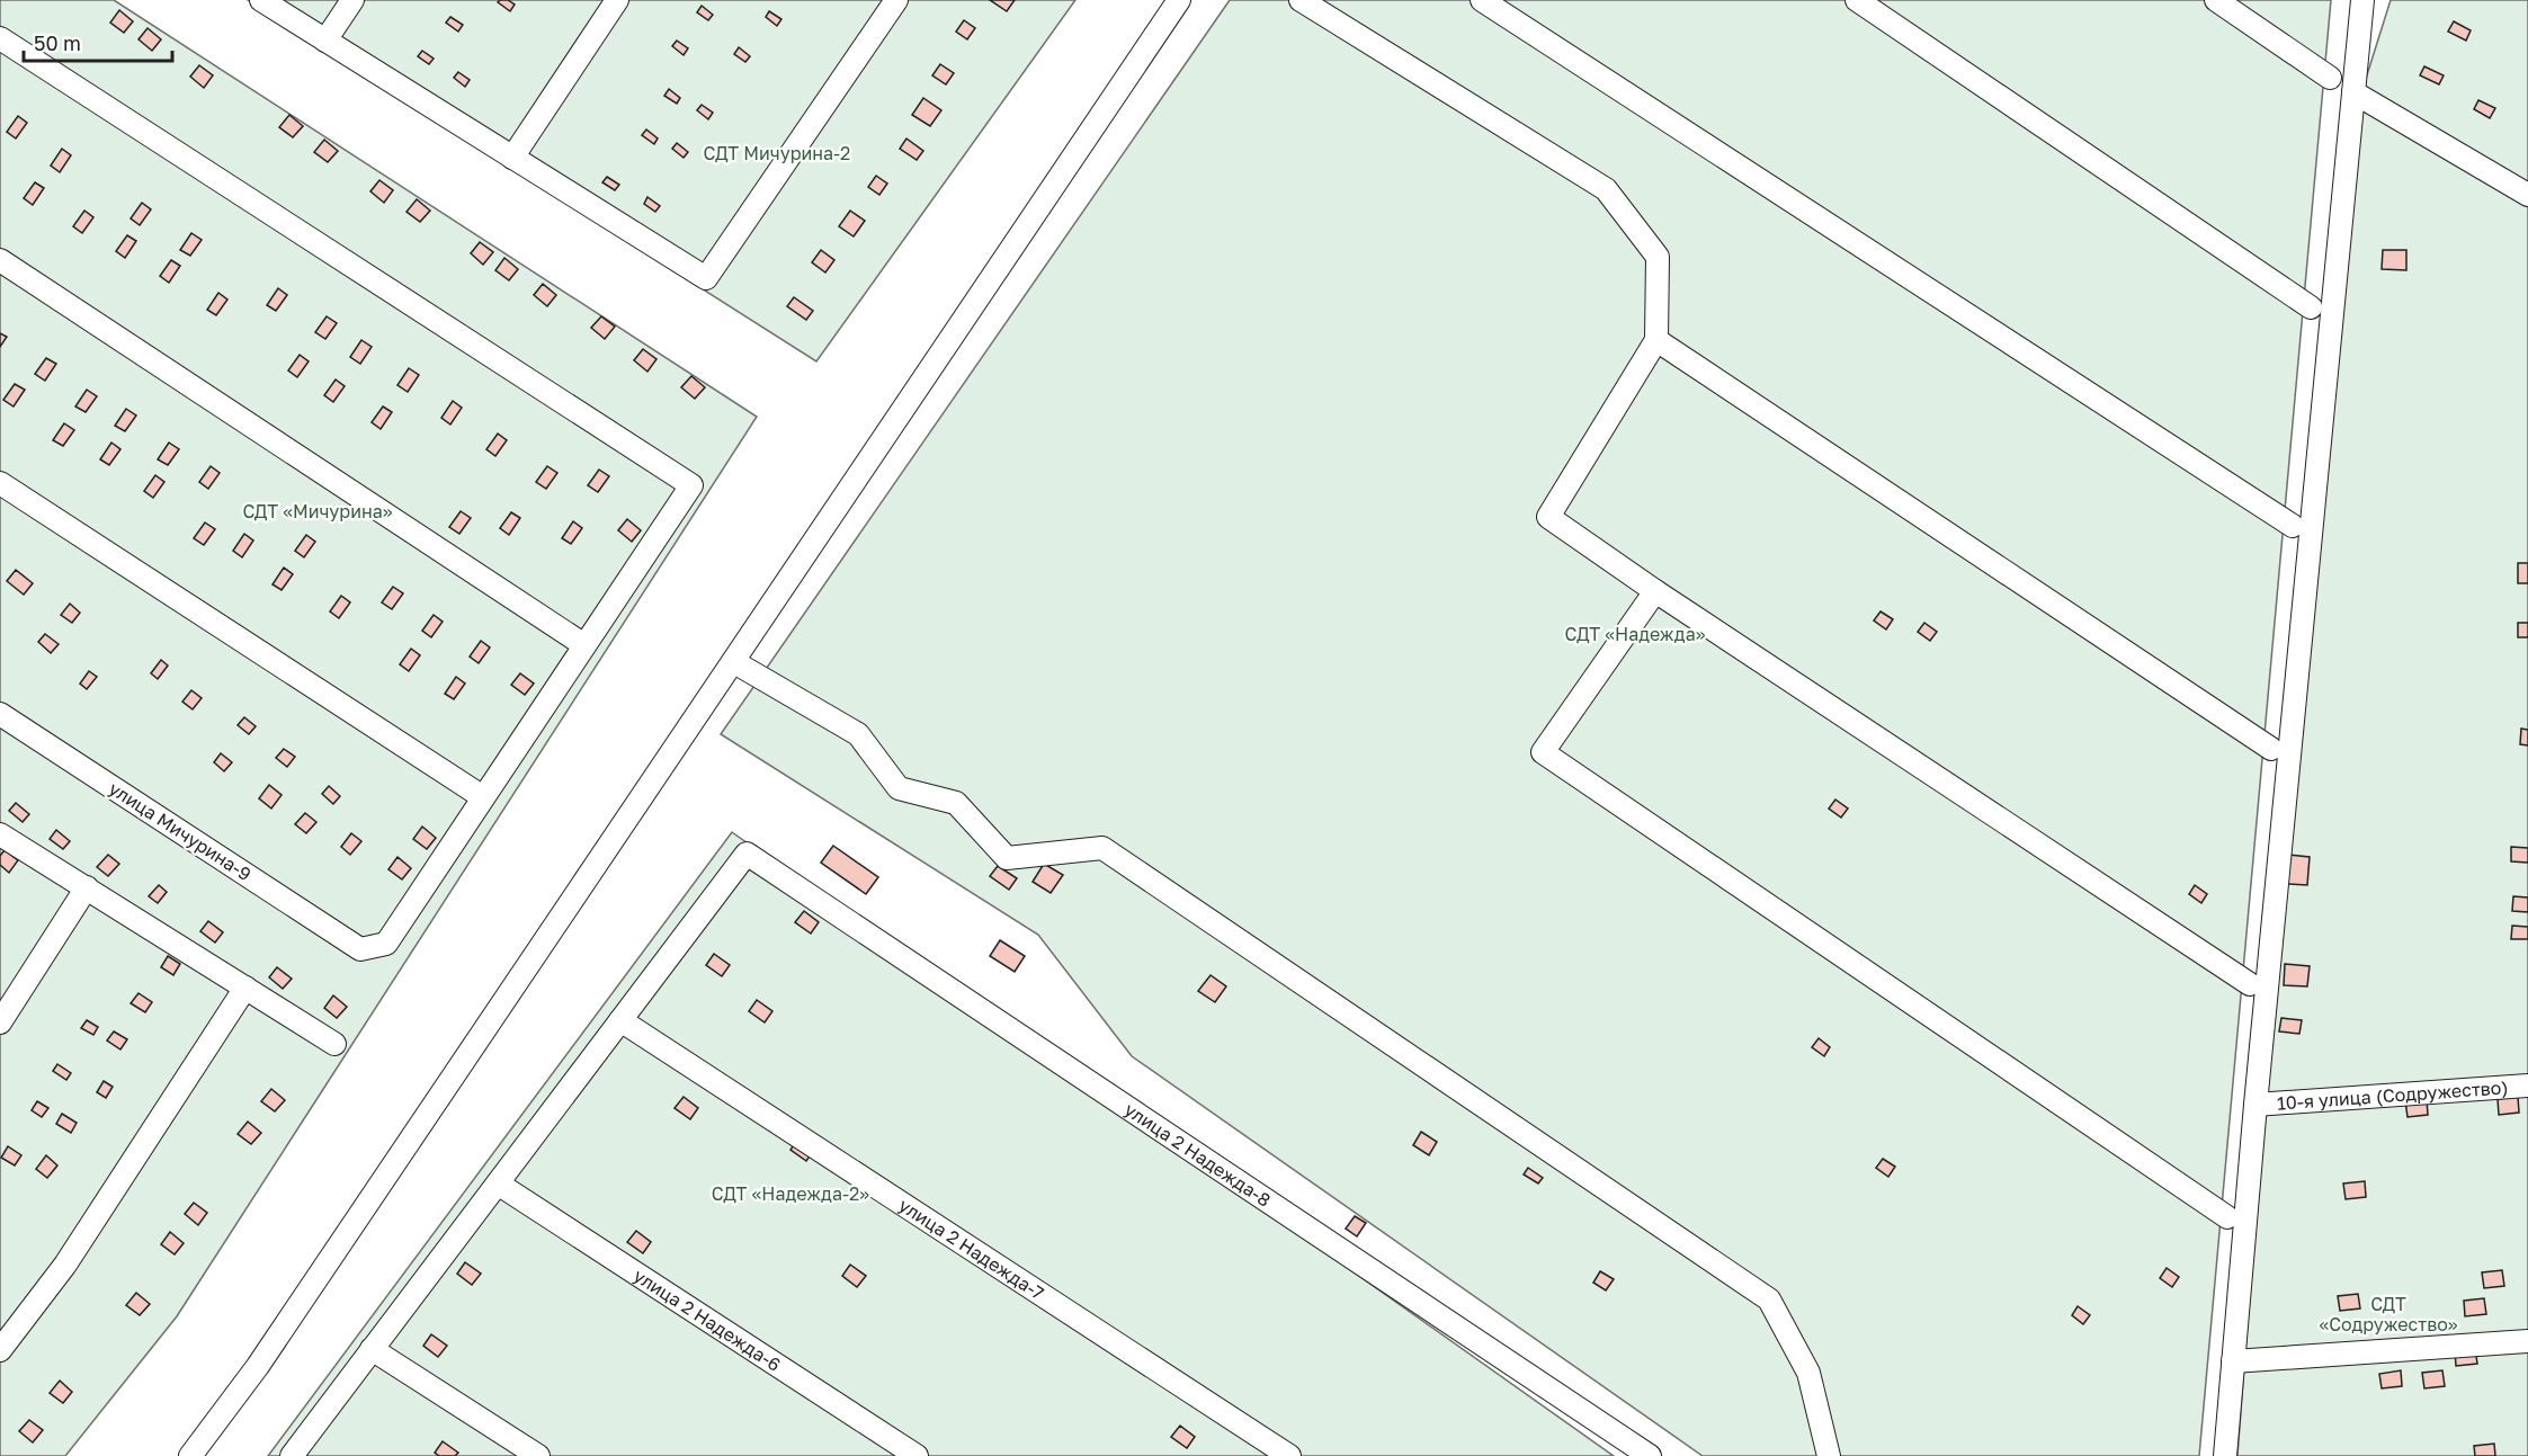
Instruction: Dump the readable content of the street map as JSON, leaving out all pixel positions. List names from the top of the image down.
{
  "streets": {
    "street": [
      "улица Мичурина-9",
      "10-я улица (Содружество)",
      "улица 2 Надежда-8",
      "улица 2 Надежда-7",
      "улица 2 Надежда-6"
    ]
  },
  "crossings": [
    ["улица 2 Надежда-8", "улица 2 Надежда-7"]
  ],
  "parks": [
    "СДТ Мичурина-2",
    "СДТ «Мичурина»",
    "СДТ «Надежда»",
    "СДТ «Надежда-2»",
    "СДТ «Содружество»"
  ],
  "scale_bar": "50 m"
}
